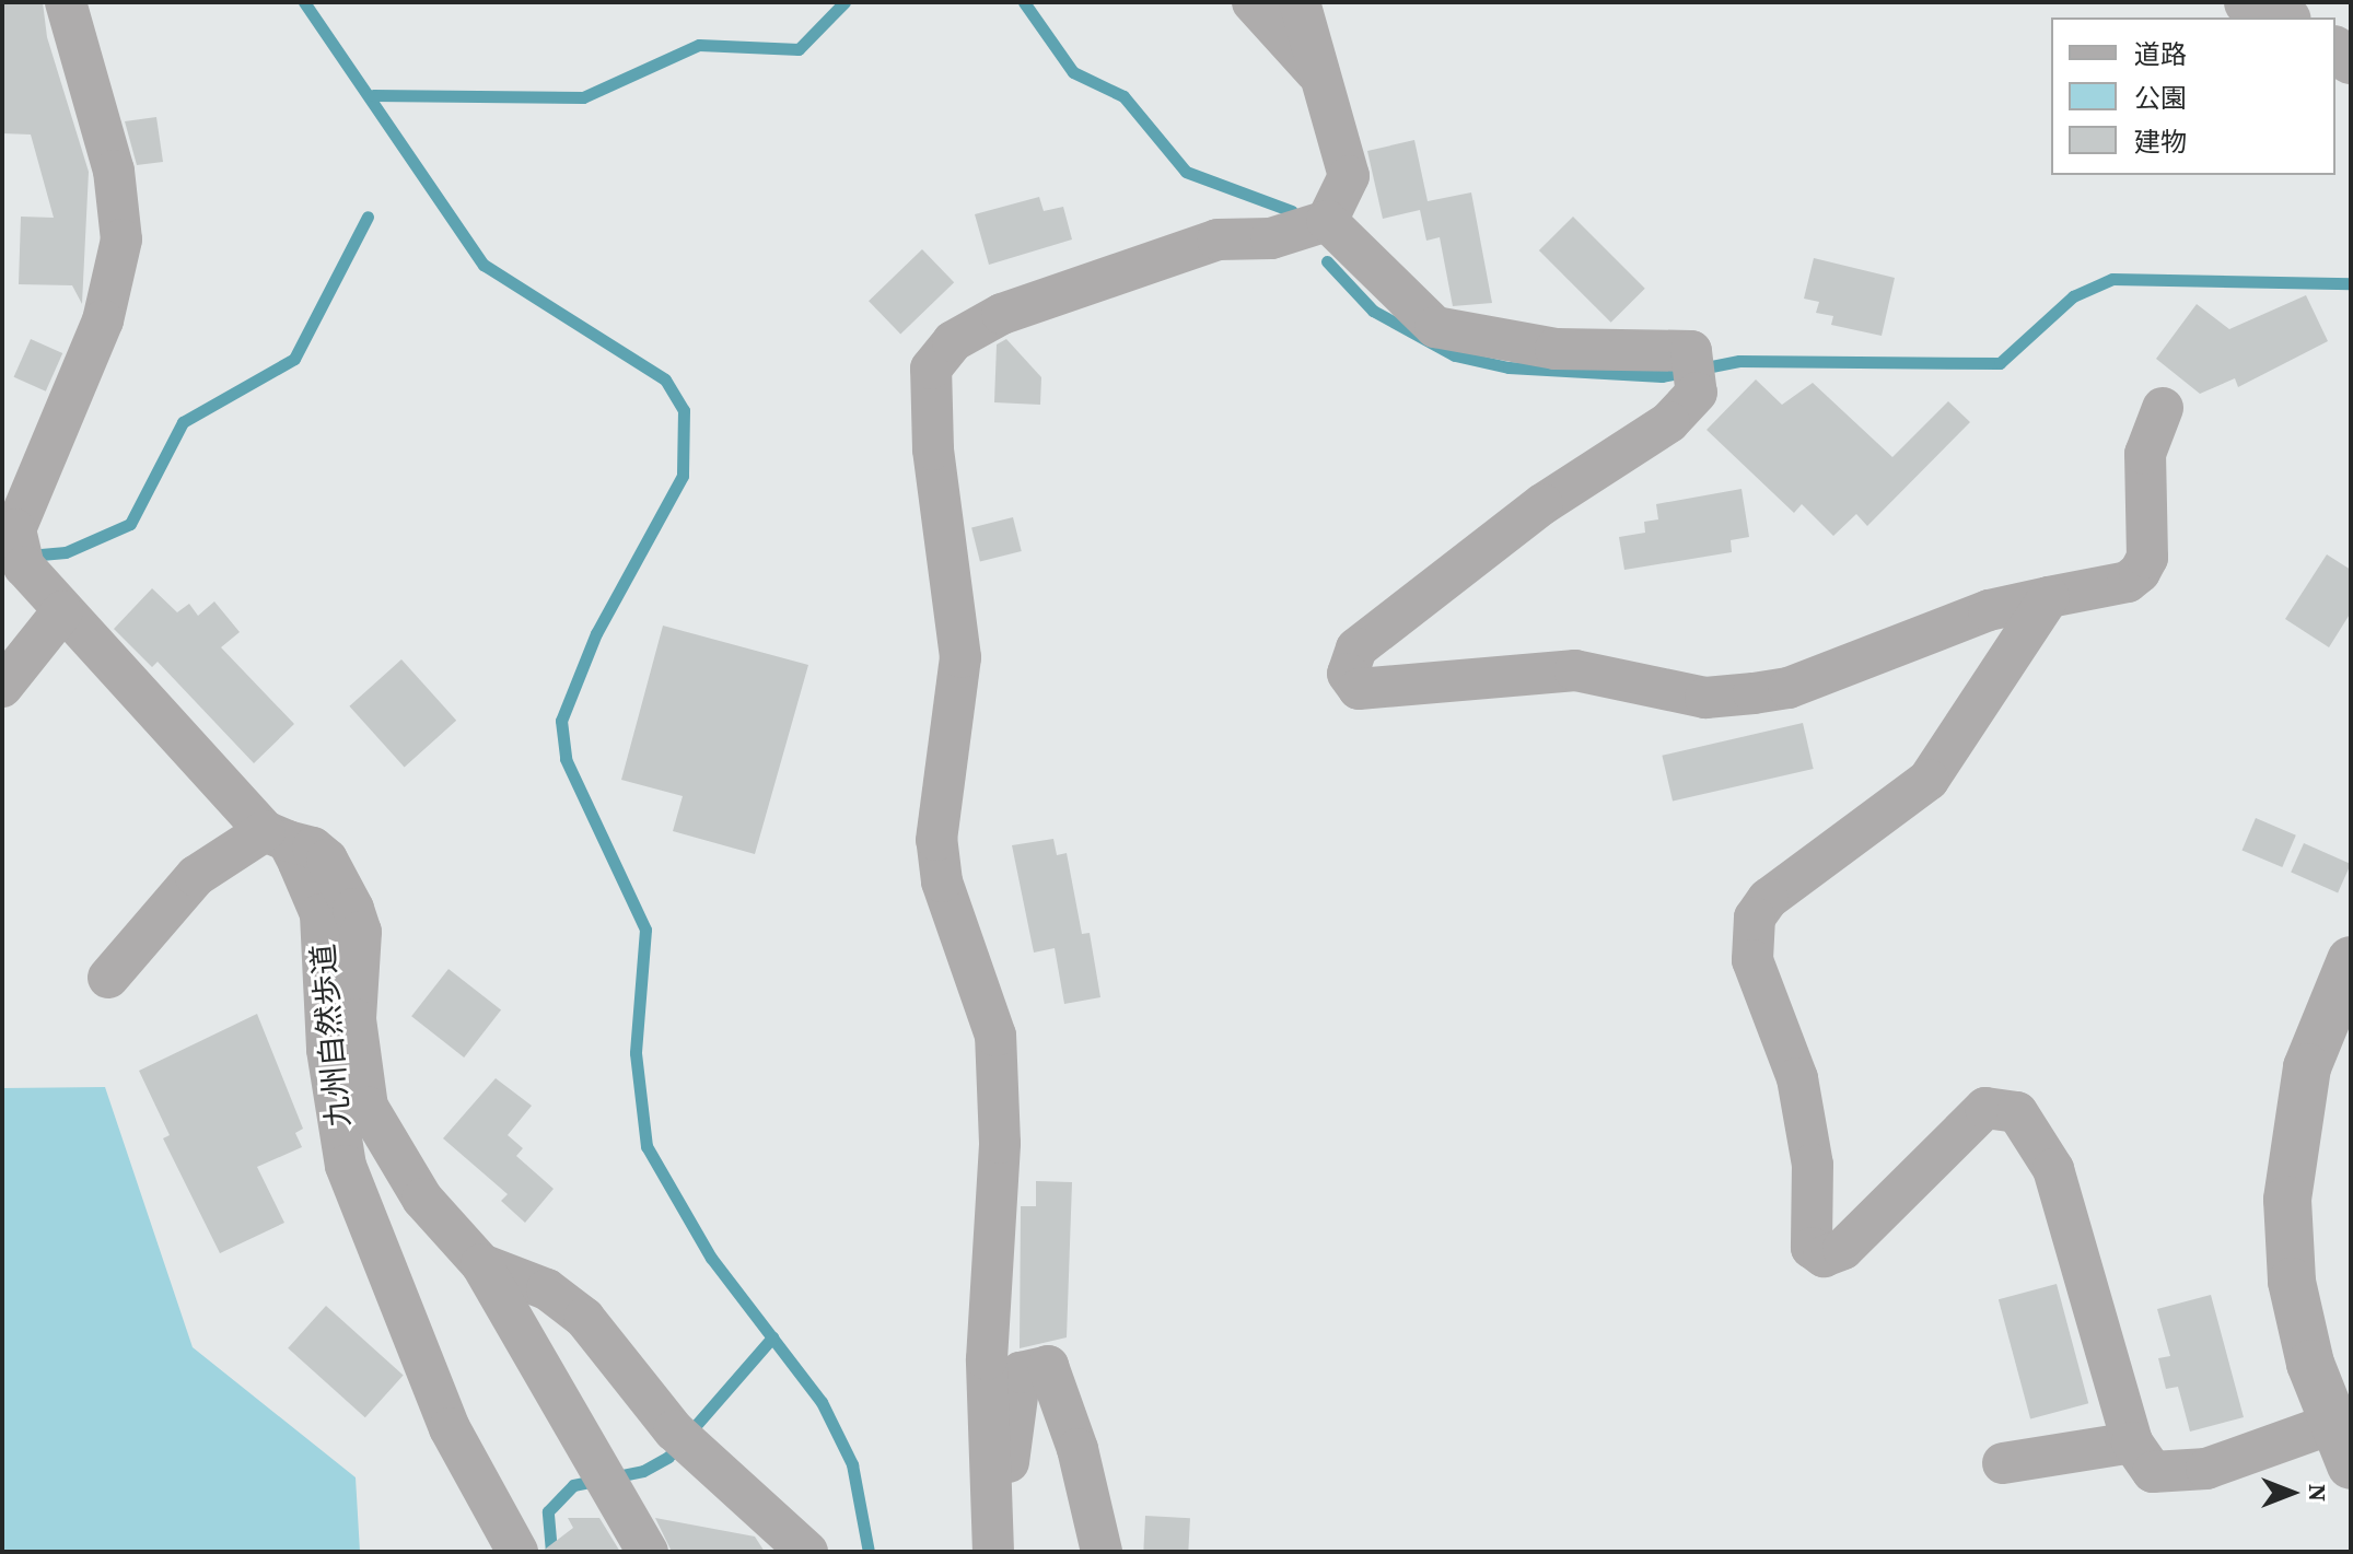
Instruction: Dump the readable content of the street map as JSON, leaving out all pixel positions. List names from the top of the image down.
{
  "streets": {
    "street": ["九州自然歩道"]
  },
  "legend": ["道路", "公園", "建物"],
  "north": "right"
}
